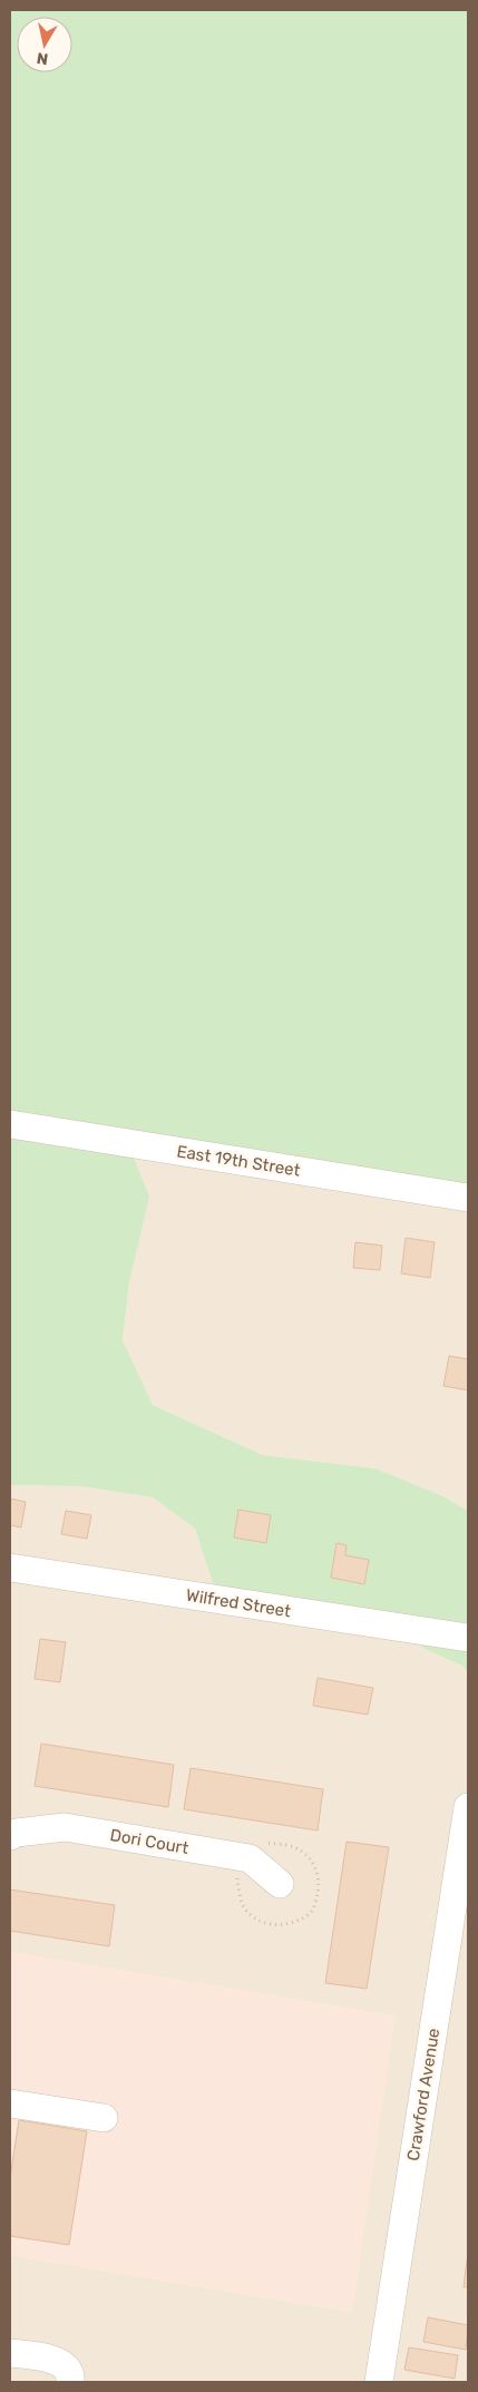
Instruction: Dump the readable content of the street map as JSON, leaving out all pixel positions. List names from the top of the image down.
{
  "streets": {
    "street": [
      "East 19th Street",
      "Wilfred Street",
      "Dori Court",
      "Crawford Avenue"
    ]
  },
  "north": "bottom"
}
